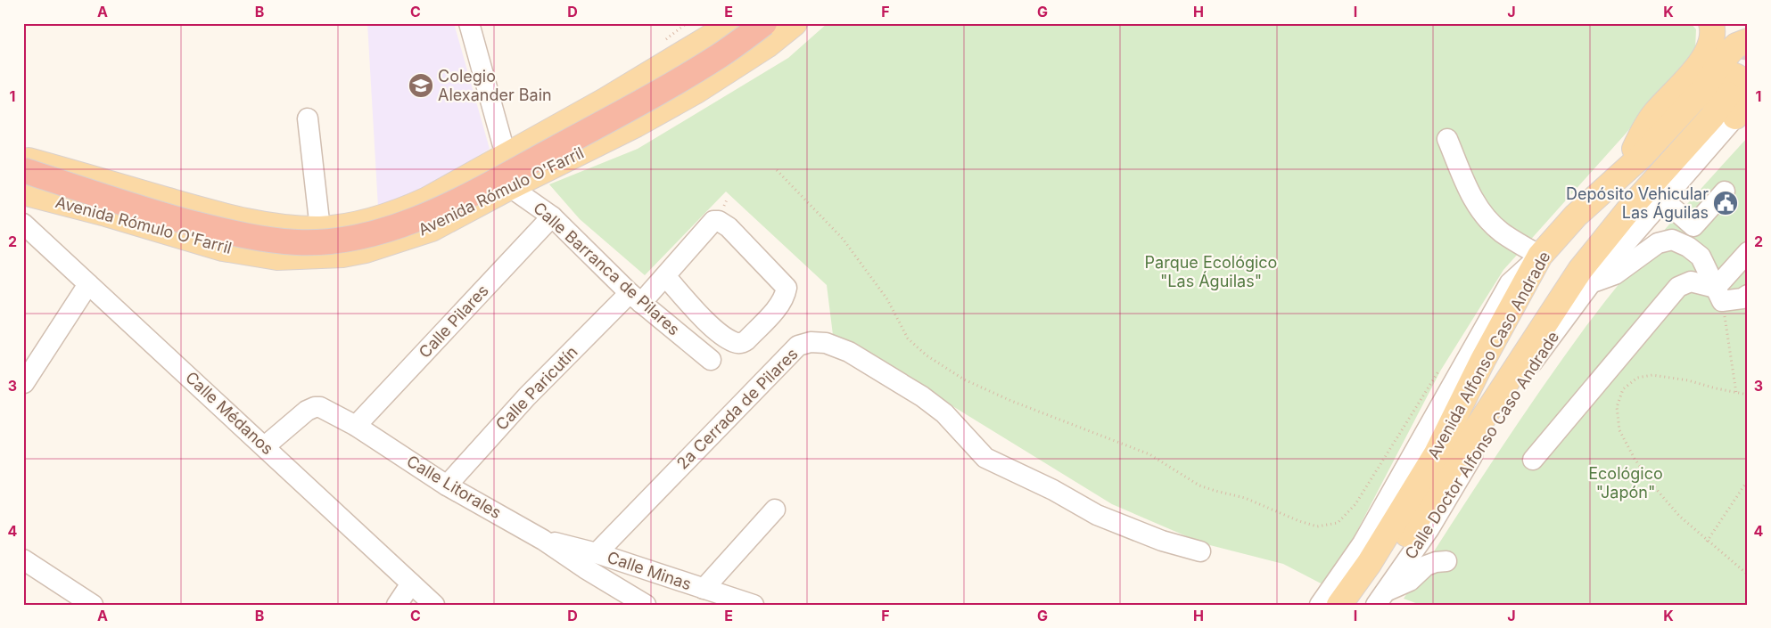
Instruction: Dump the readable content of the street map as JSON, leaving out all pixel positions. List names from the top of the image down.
{
  "streets": {
    "main road": ["Avenida Rómulo O'Farril", "Avenida Alfonso Caso Andrade"],
    "street": [
      "Calle Barranca de Pilares",
      "Calle Pilares",
      "Calle Paricutín",
      "2a Cerrada de Pilares",
      "Calle Médanos",
      "Calle Doctor Alfonso Caso Andrade",
      "Calle Litorales",
      "Calle Minas"
    ]
  },
  "crossings": [
    ["Avenida Rómulo O'Farril", "Calle Barranca de Pilares"],
    ["Calle Barranca de Pilares", "Calle Pilares"],
    ["Calle Barranca de Pilares", "Calle Paricutín"],
    ["Calle Pilares", "Calle Litorales"],
    ["Avenida Alfonso Caso Andrade", "Calle Doctor Alfonso Caso Andrade"],
    ["Calle Paricutín", "Calle Litorales"],
    ["2a Cerrada de Pilares", "Calle Minas"],
    ["Calle Médanos", "Calle Litorales"],
    ["Calle Litorales", "Calle Minas"]
  ],
  "parks": ["Parque Ecológico \"Las Águilas\"", "Ecológico \"Japón\""],
  "places": {
    "school or university": ["Colegio Alexander Bain"],
    "public building": ["Depósito Vehicular Las Águilas"]
  },
  "grid": {
    "columns": [
      "A",
      "B",
      "C",
      "D",
      "E",
      "F",
      "G",
      "H",
      "I",
      "J",
      "K"
    ],
    "rows": [
      "1",
      "2",
      "3",
      "4"
    ]
  }
}
